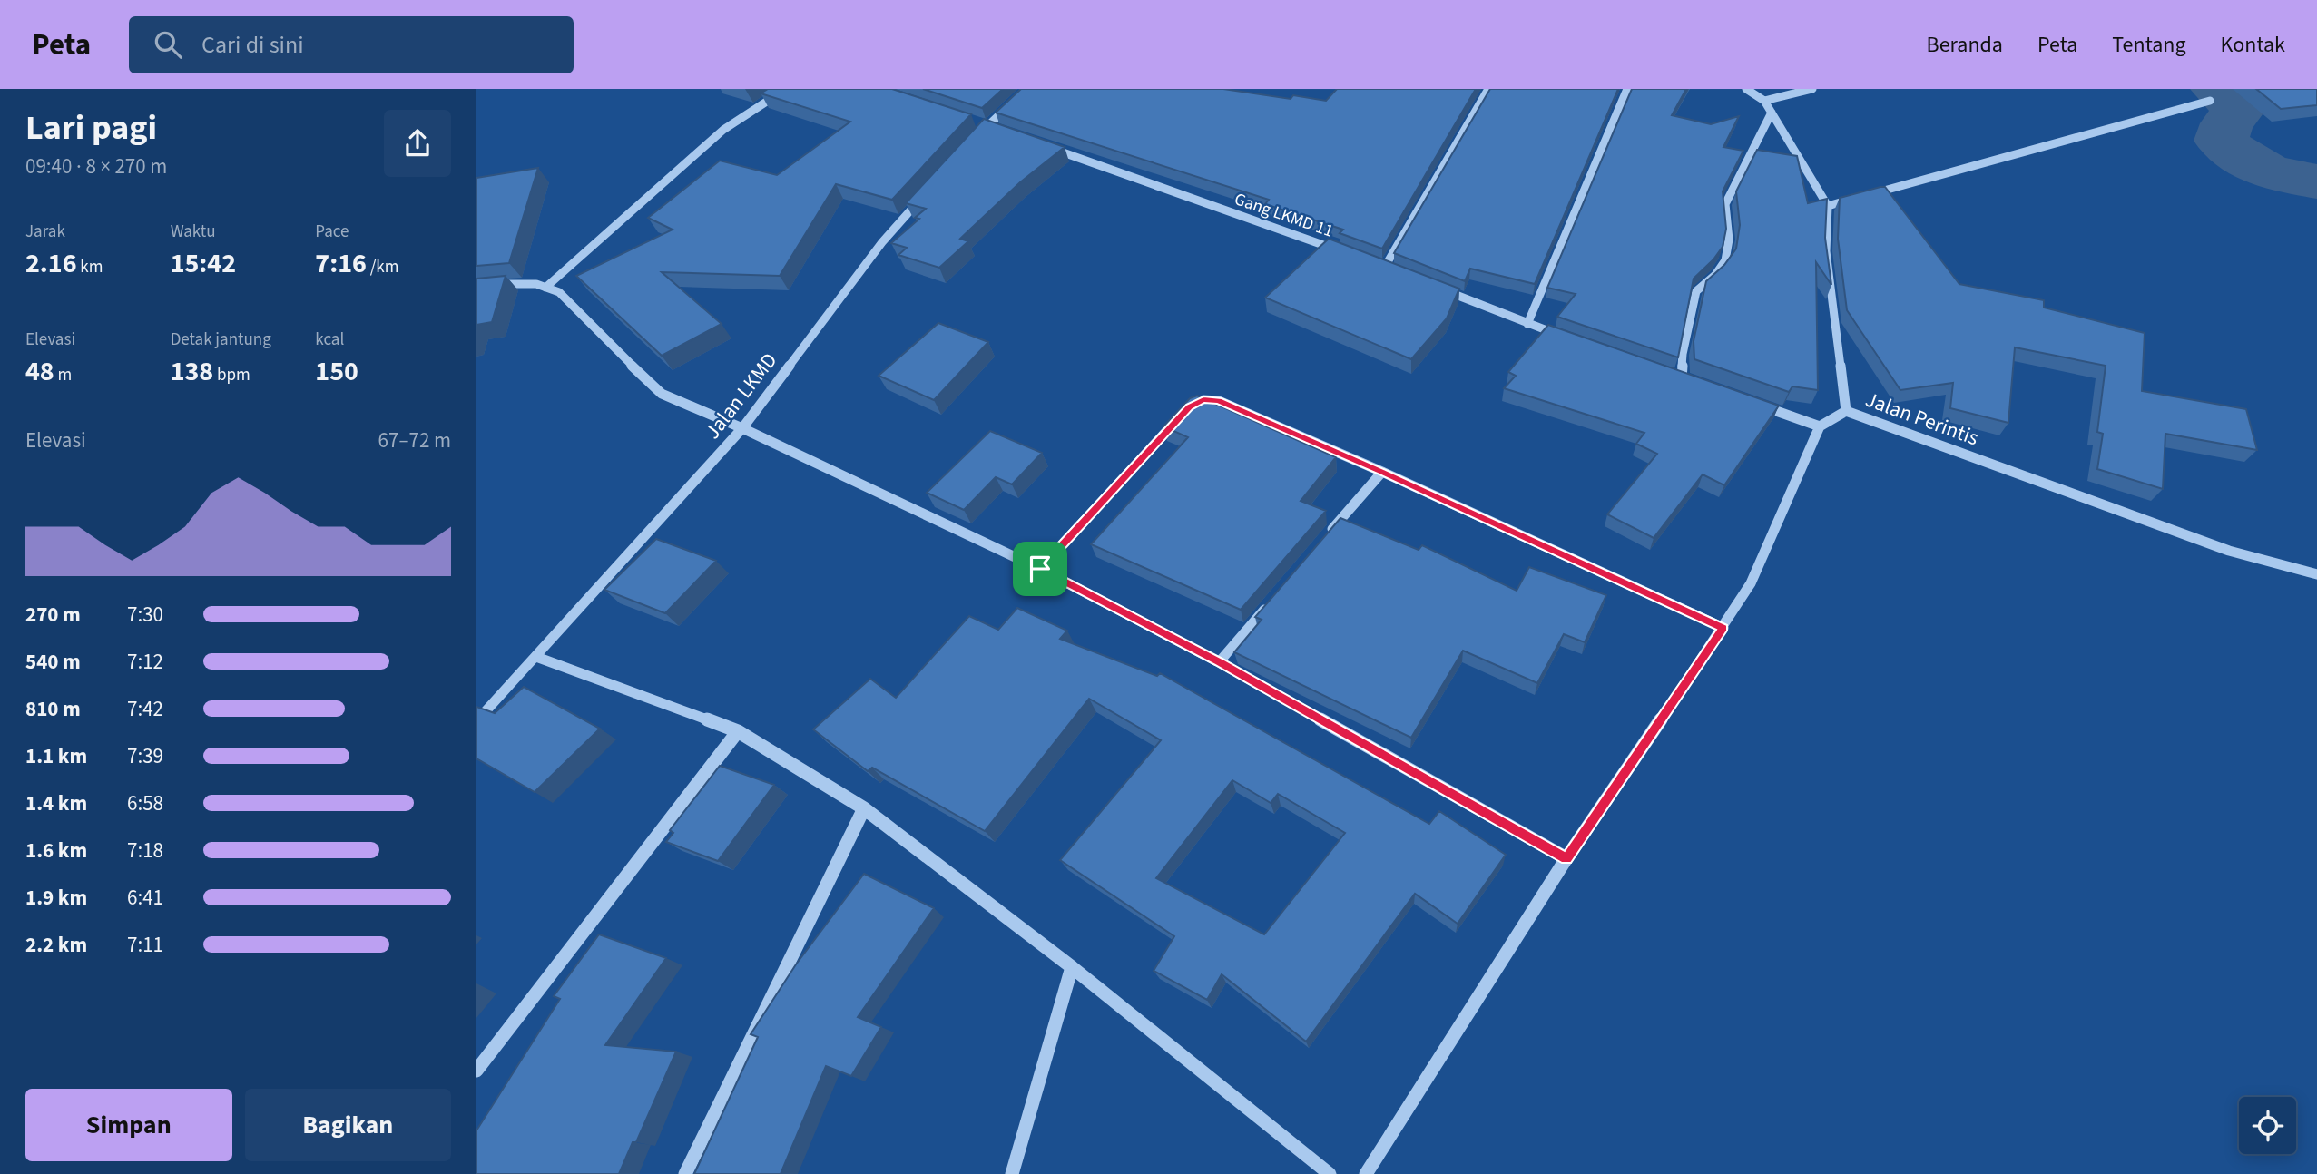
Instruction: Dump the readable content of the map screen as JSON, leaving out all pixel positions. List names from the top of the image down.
{
  "streets": {
    "street": ["Gang LKMD 11", "Jalan LKMD", "Jalan Perintis"]
  },
  "page": {
    "header": "Peta",
    "search": "Cari di sini",
    "nav": [
      "Beranda",
      "Peta",
      "Tentang",
      "Kontak"
    ],
    "heading": ["Lari pagi", "09:40 · 8 × 270 m"],
    "stats": [
      ["Jarak", "2.16 km"],
      ["Waktu", "15:42"],
      ["Pace", "7:16 /km"],
      ["Elevasi", "48 m"],
      ["Detak jantung", "138 bpm"],
      ["kcal", "150"]
    ],
    "chart": ["Elevasi", "67–72 m"],
    "list": [
      {
        "name": "270 m",
        "note": "7:30"
      },
      {
        "name": "540 m",
        "note": "7:12"
      },
      {
        "name": "810 m",
        "note": "7:42"
      },
      {
        "name": "1.1 km",
        "note": "7:39"
      },
      {
        "name": "1.4 km",
        "note": "6:58"
      },
      {
        "name": "1.6 km",
        "note": "7:18"
      },
      {
        "name": "1.9 km",
        "note": "6:41"
      },
      {
        "name": "2.2 km",
        "note": "7:11"
      }
    ],
    "buttons": ["Simpan", "Bagikan"]
  }
}
